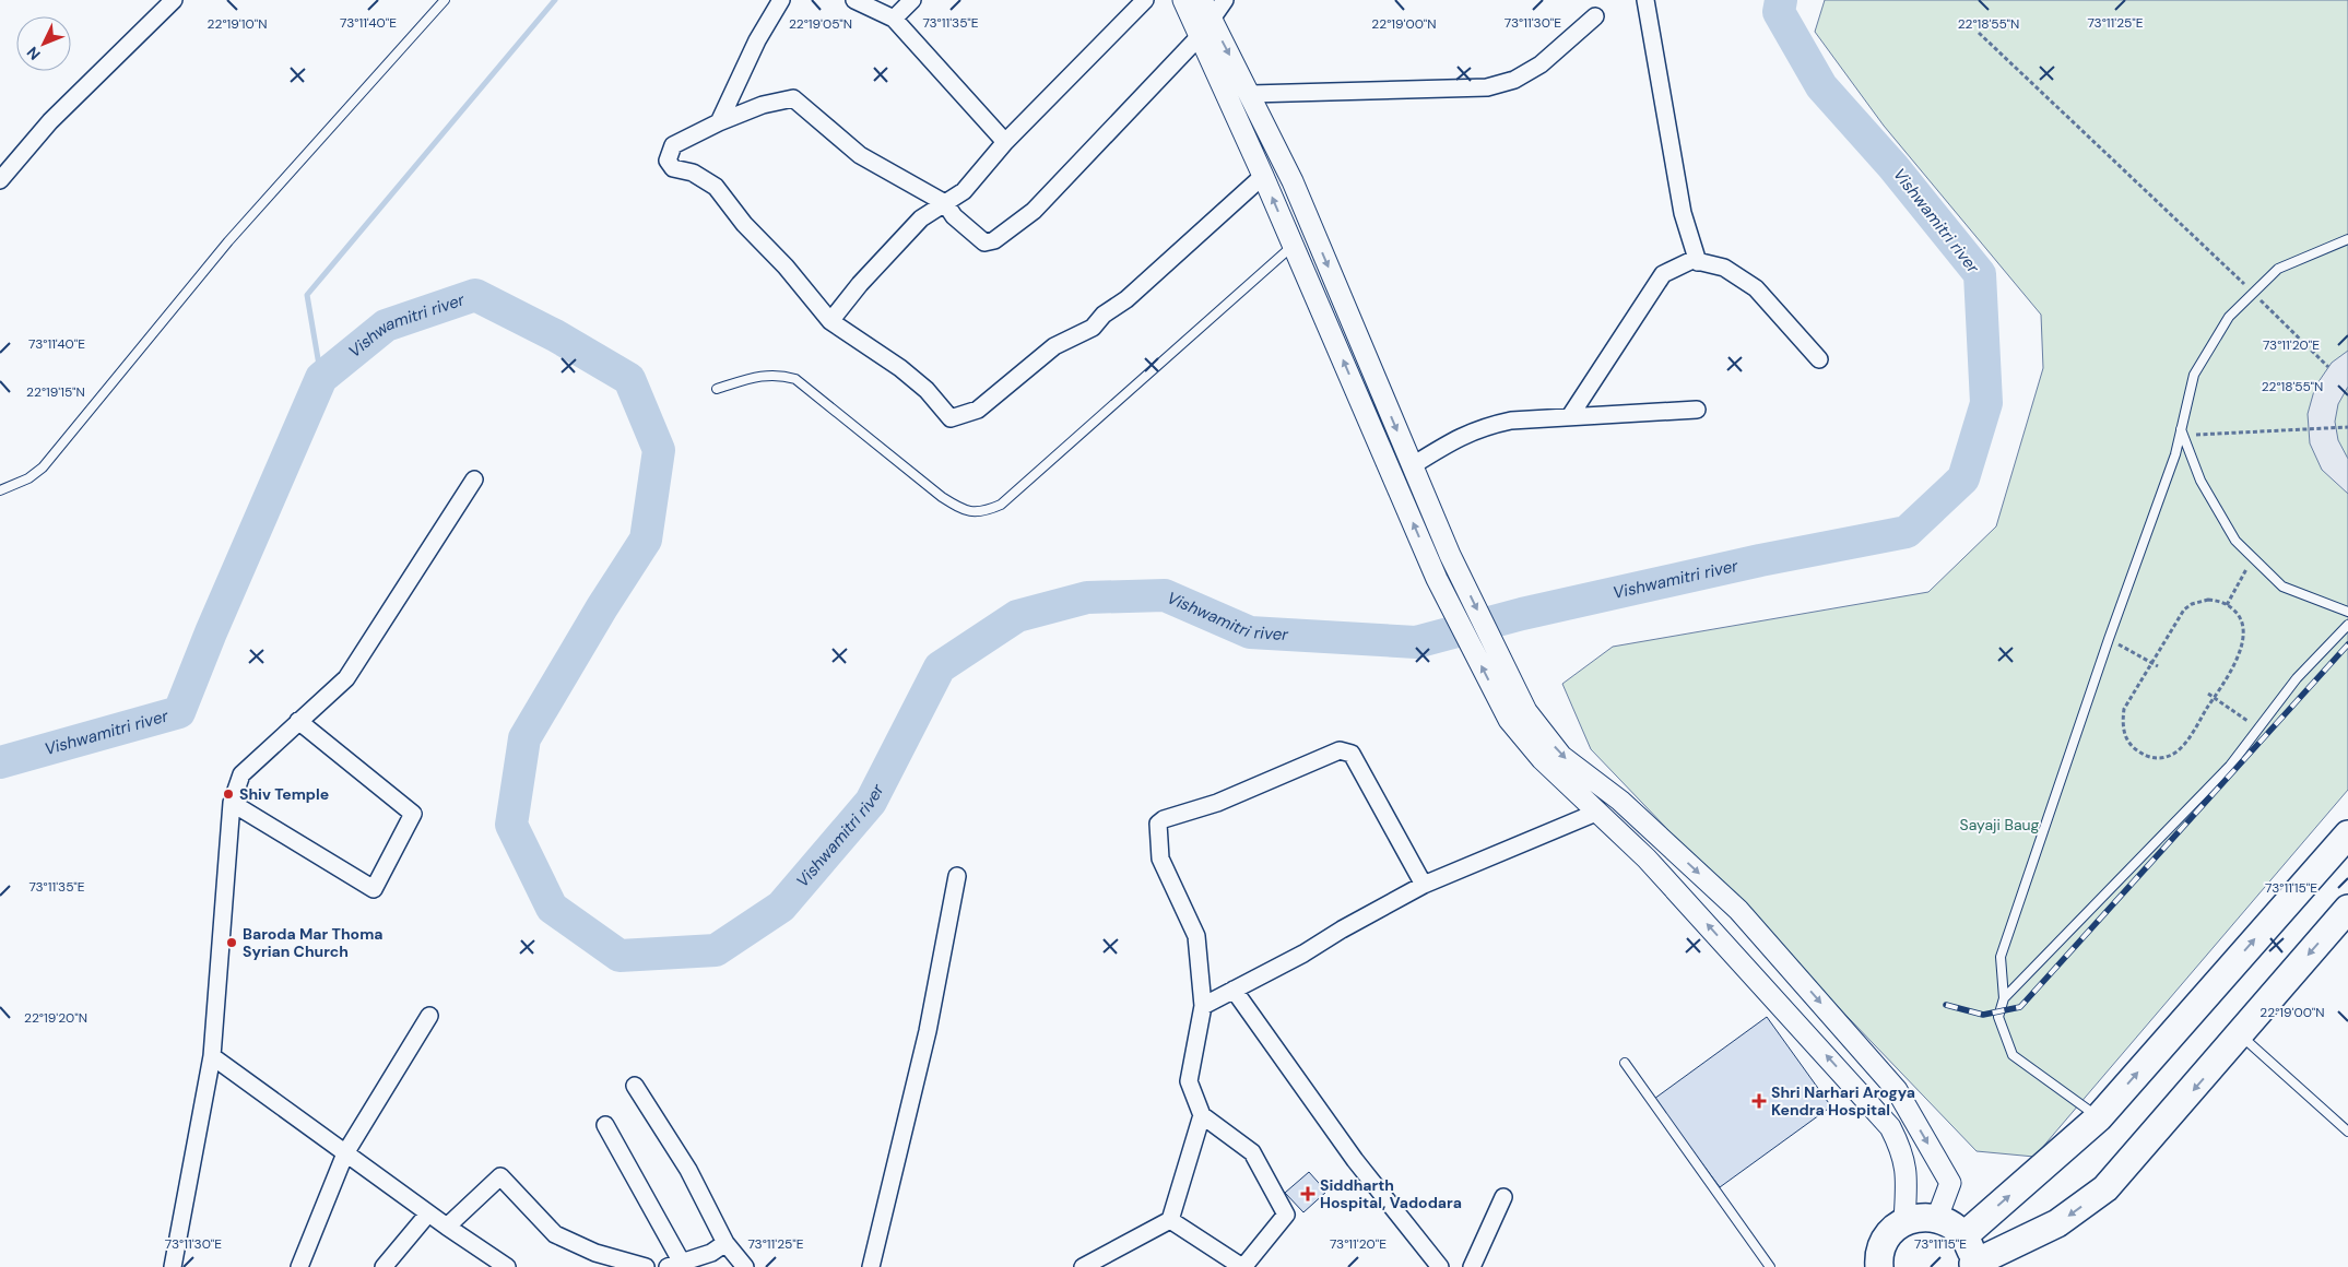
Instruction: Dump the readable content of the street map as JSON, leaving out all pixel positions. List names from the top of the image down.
{
  "water": ["Vishwamitri river"],
  "parks": ["Sayaji Baug"],
  "places": {
    "other": ["Shiv Temple", "Baroda Mar Thoma Syrian Church"],
    "health": ["Shri Narhari Arogya Kendra Hospital", "Siddharth Hospital, Vadodara"]
  },
  "north": "bottom left",
  "coordinates": [
    "73°11'40\"E",
    "73°11'35\"E",
    "73°11'30\"E",
    "73°11'25\"E",
    "22°19'10\"N",
    "22°19'05\"N",
    "22°19'00\"N",
    "22°18'55\"N",
    "73°11'20\"E",
    "22°19'15\"N",
    "73°11'15\"E",
    "22°19'20\"N"
  ]
}
